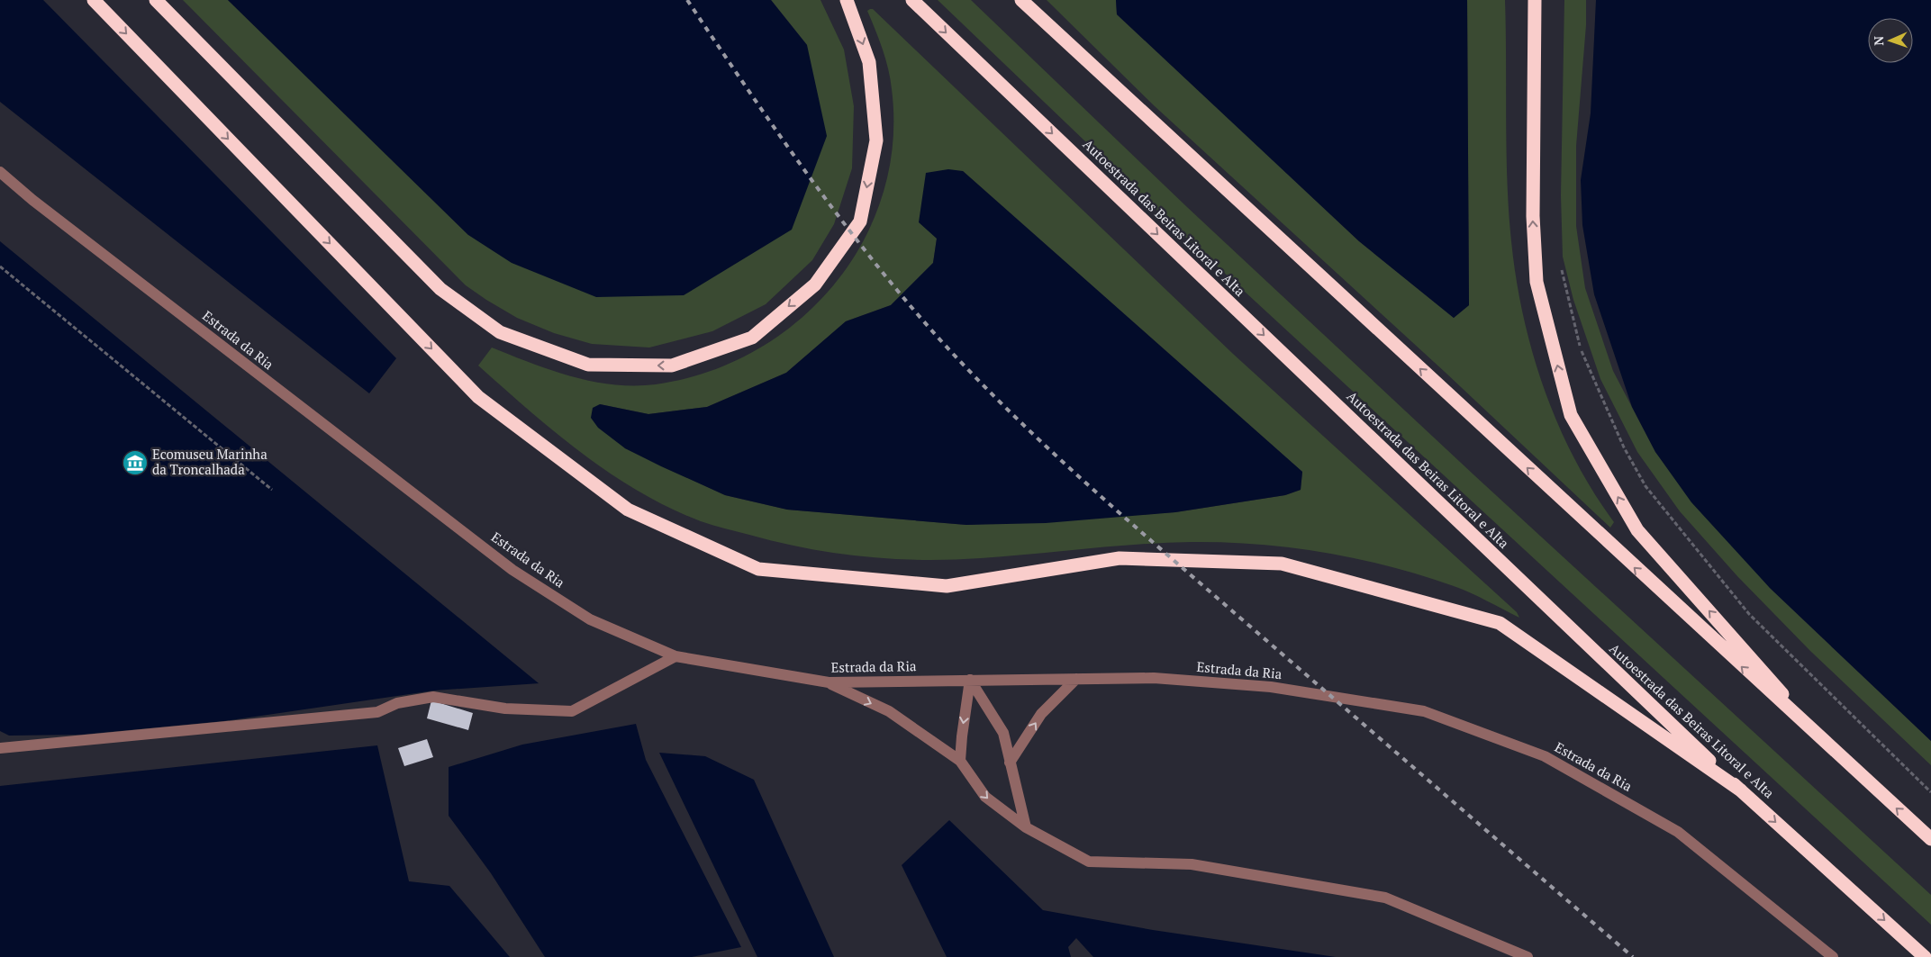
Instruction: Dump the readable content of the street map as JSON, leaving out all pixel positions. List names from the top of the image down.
{
  "streets": {
    "highway": ["Autoestrada das Beiras Litoral e Alta"],
    "street": ["Estrada da Ria"]
  },
  "places": {
    "museum": ["Ecomuseu Marinha da Troncalhada"]
  },
  "north": "left"
}
